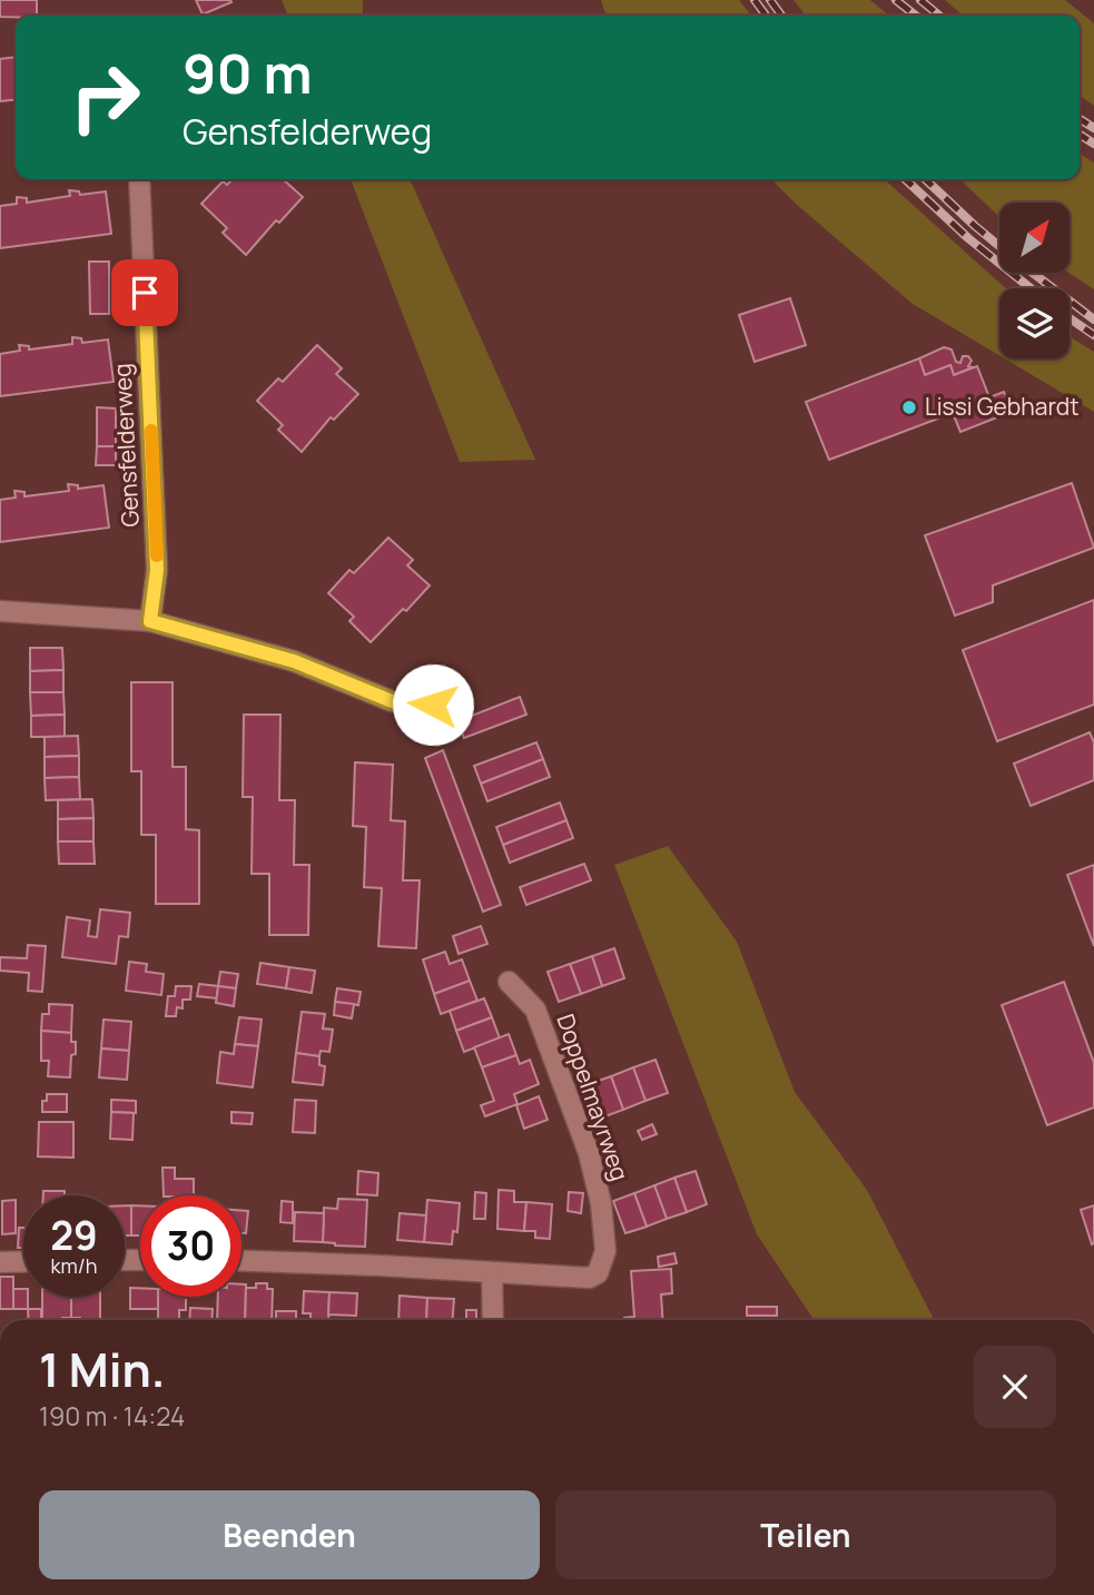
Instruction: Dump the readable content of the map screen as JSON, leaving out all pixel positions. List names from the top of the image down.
{
  "streets": {
    "street": ["Gensfelderweg", "Doppelmayrweg"]
  },
  "places": ["Lissi Gebhardt"],
  "north": "top right",
  "page": {
    "turn": ["90 m", "Gensfelderweg"],
    "speed": "29 km/h",
    "limit": "30",
    "heading": ["1 Min.", "190 m · 14:24"],
    "buttons": ["Beenden", "Teilen"]
  }
}
